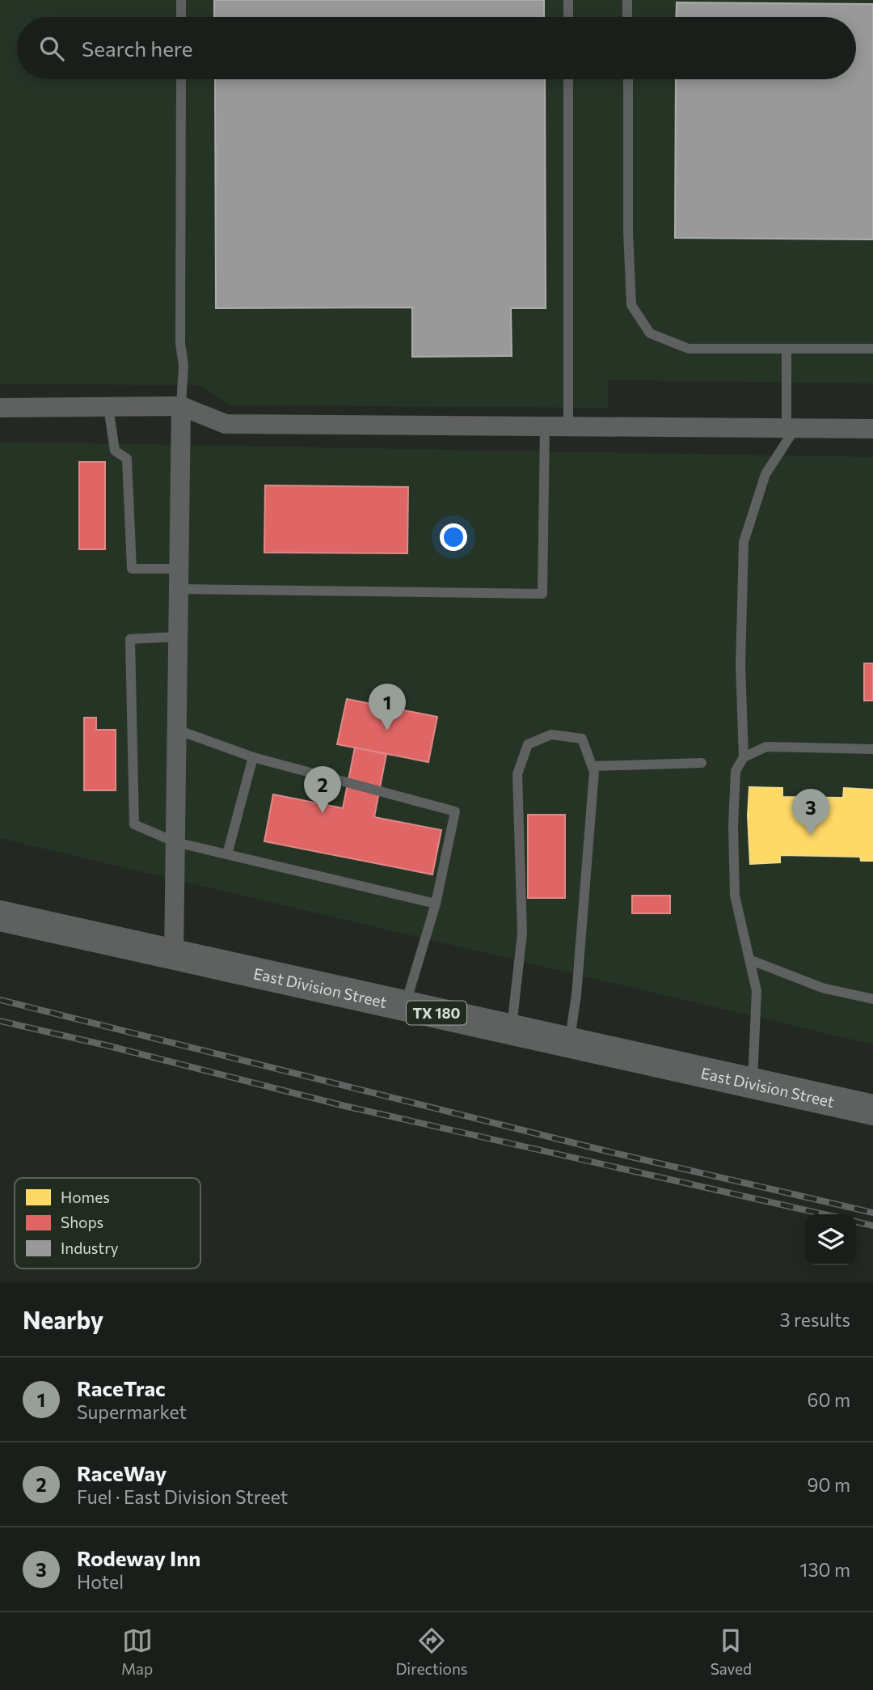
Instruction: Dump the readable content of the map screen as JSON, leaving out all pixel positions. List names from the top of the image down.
{
  "streets": {
    "main road": ["East Division Street", "TX 180"]
  },
  "legend": ["Homes", "Shops", "Industry"],
  "page": {
    "search": "Search here",
    "pins": ["1", "2", "3"],
    "heading": ["Nearby", "3 results"],
    "list": [
      {
        "mark": "1",
        "name": "RaceTrac",
        "note": "Supermarket",
        "value": "60 m"
      },
      {
        "mark": "2",
        "name": "RaceWay",
        "note": "Fuel · East Division Street",
        "value": "90 m"
      },
      {
        "mark": "3",
        "name": "Rodeway Inn",
        "note": "Hotel",
        "value": "130 m"
      }
    ],
    "nav": ["Map", "Directions", "Saved"]
  }
}
